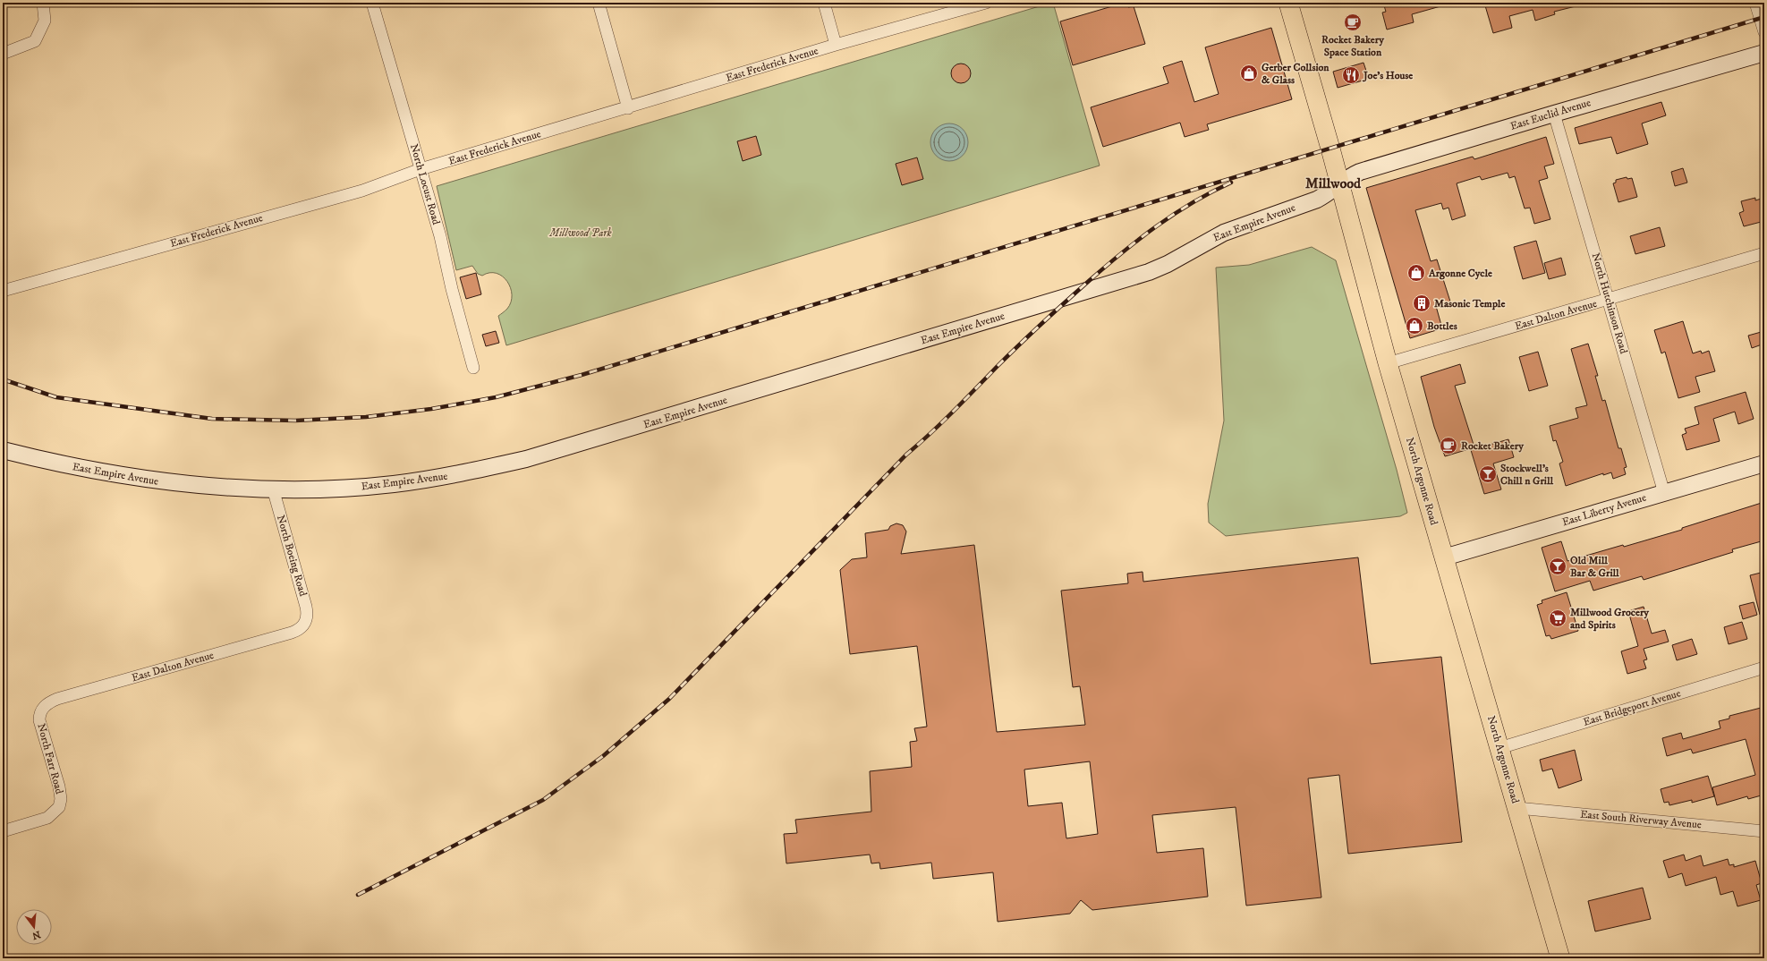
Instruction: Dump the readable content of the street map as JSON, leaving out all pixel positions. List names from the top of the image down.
{
  "streets": {
    "main road": ["North Argonne Road"],
    "street": [
      "East Frederick Avenue",
      "East Euclid Avenue",
      "North Locust Road",
      "East Empire Avenue",
      "North Hutchinson Road",
      "East Dalton Avenue",
      "East Liberty Avenue",
      "North Boeing Road",
      "East Bridgeport Avenue",
      "North Farr Road",
      "East South Riverway Avenue"
    ]
  },
  "crossings": [
    ["East Frederick Avenue", "North Locust Road"],
    ["East Euclid Avenue", "East Empire Avenue"],
    ["East Euclid Avenue", "North Hutchinson Road"],
    ["East Euclid Avenue", "North Argonne Road"],
    ["East Empire Avenue", "North Argonne Road"],
    ["East Empire Avenue", "North Boeing Road"],
    ["North Hutchinson Road", "East Dalton Avenue"],
    ["North Hutchinson Road", "East Liberty Avenue"],
    ["East Dalton Avenue", "North Argonne Road"],
    ["East Dalton Avenue", "North Boeing Road"],
    ["East Dalton Avenue", "North Farr Road"],
    ["North Argonne Road", "East Liberty Avenue"],
    ["North Argonne Road", "East Bridgeport Avenue"],
    ["North Argonne Road", "East South Riverway Avenue"]
  ],
  "districts": ["Millwood"],
  "parks": ["Millwood Park"],
  "places": {
    "cafe": ["Rocket Bakery Space Station", "Rocket Bakery"],
    "shop": ["Gerber Collsion & Glass", "Argonne Cycle", "Bottles"],
    "restaurant": ["Joe's House"],
    "building": ["Masonic Temple"],
    "bar": ["Stockwell’s Chill n Grill", "Old Mill Bar & Grill"],
    "supermarket": ["Millwood Grocery and Spirits"]
  },
  "north": "bottom"
}
